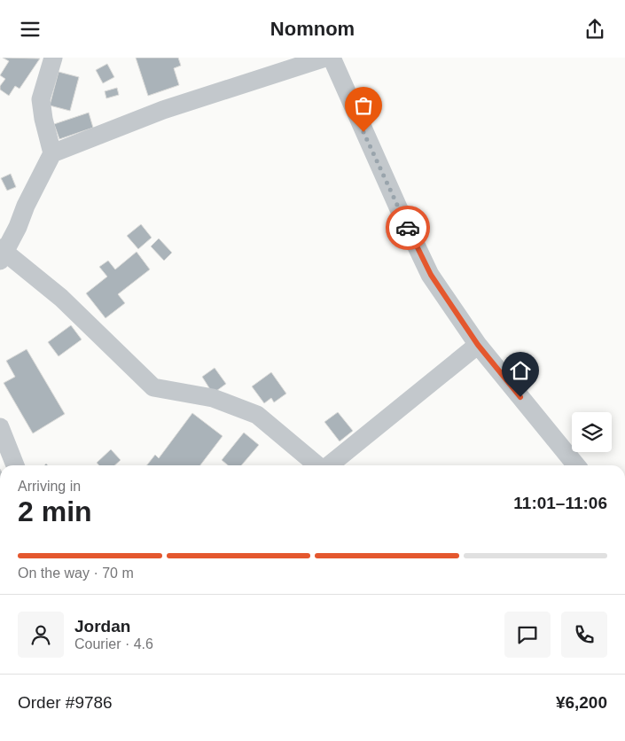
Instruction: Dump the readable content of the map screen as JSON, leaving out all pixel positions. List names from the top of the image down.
{
  "page": {
    "header": "Nomnom",
    "heading": ["2 min", "Arriving in", "11:01–11:06"],
    "panel": [
      "Jordan",
      "Courier · 4.6",
      "Order #9786",
      "¥6,200"
    ],
    "bar": "On the way · 70 m"
  }
}
